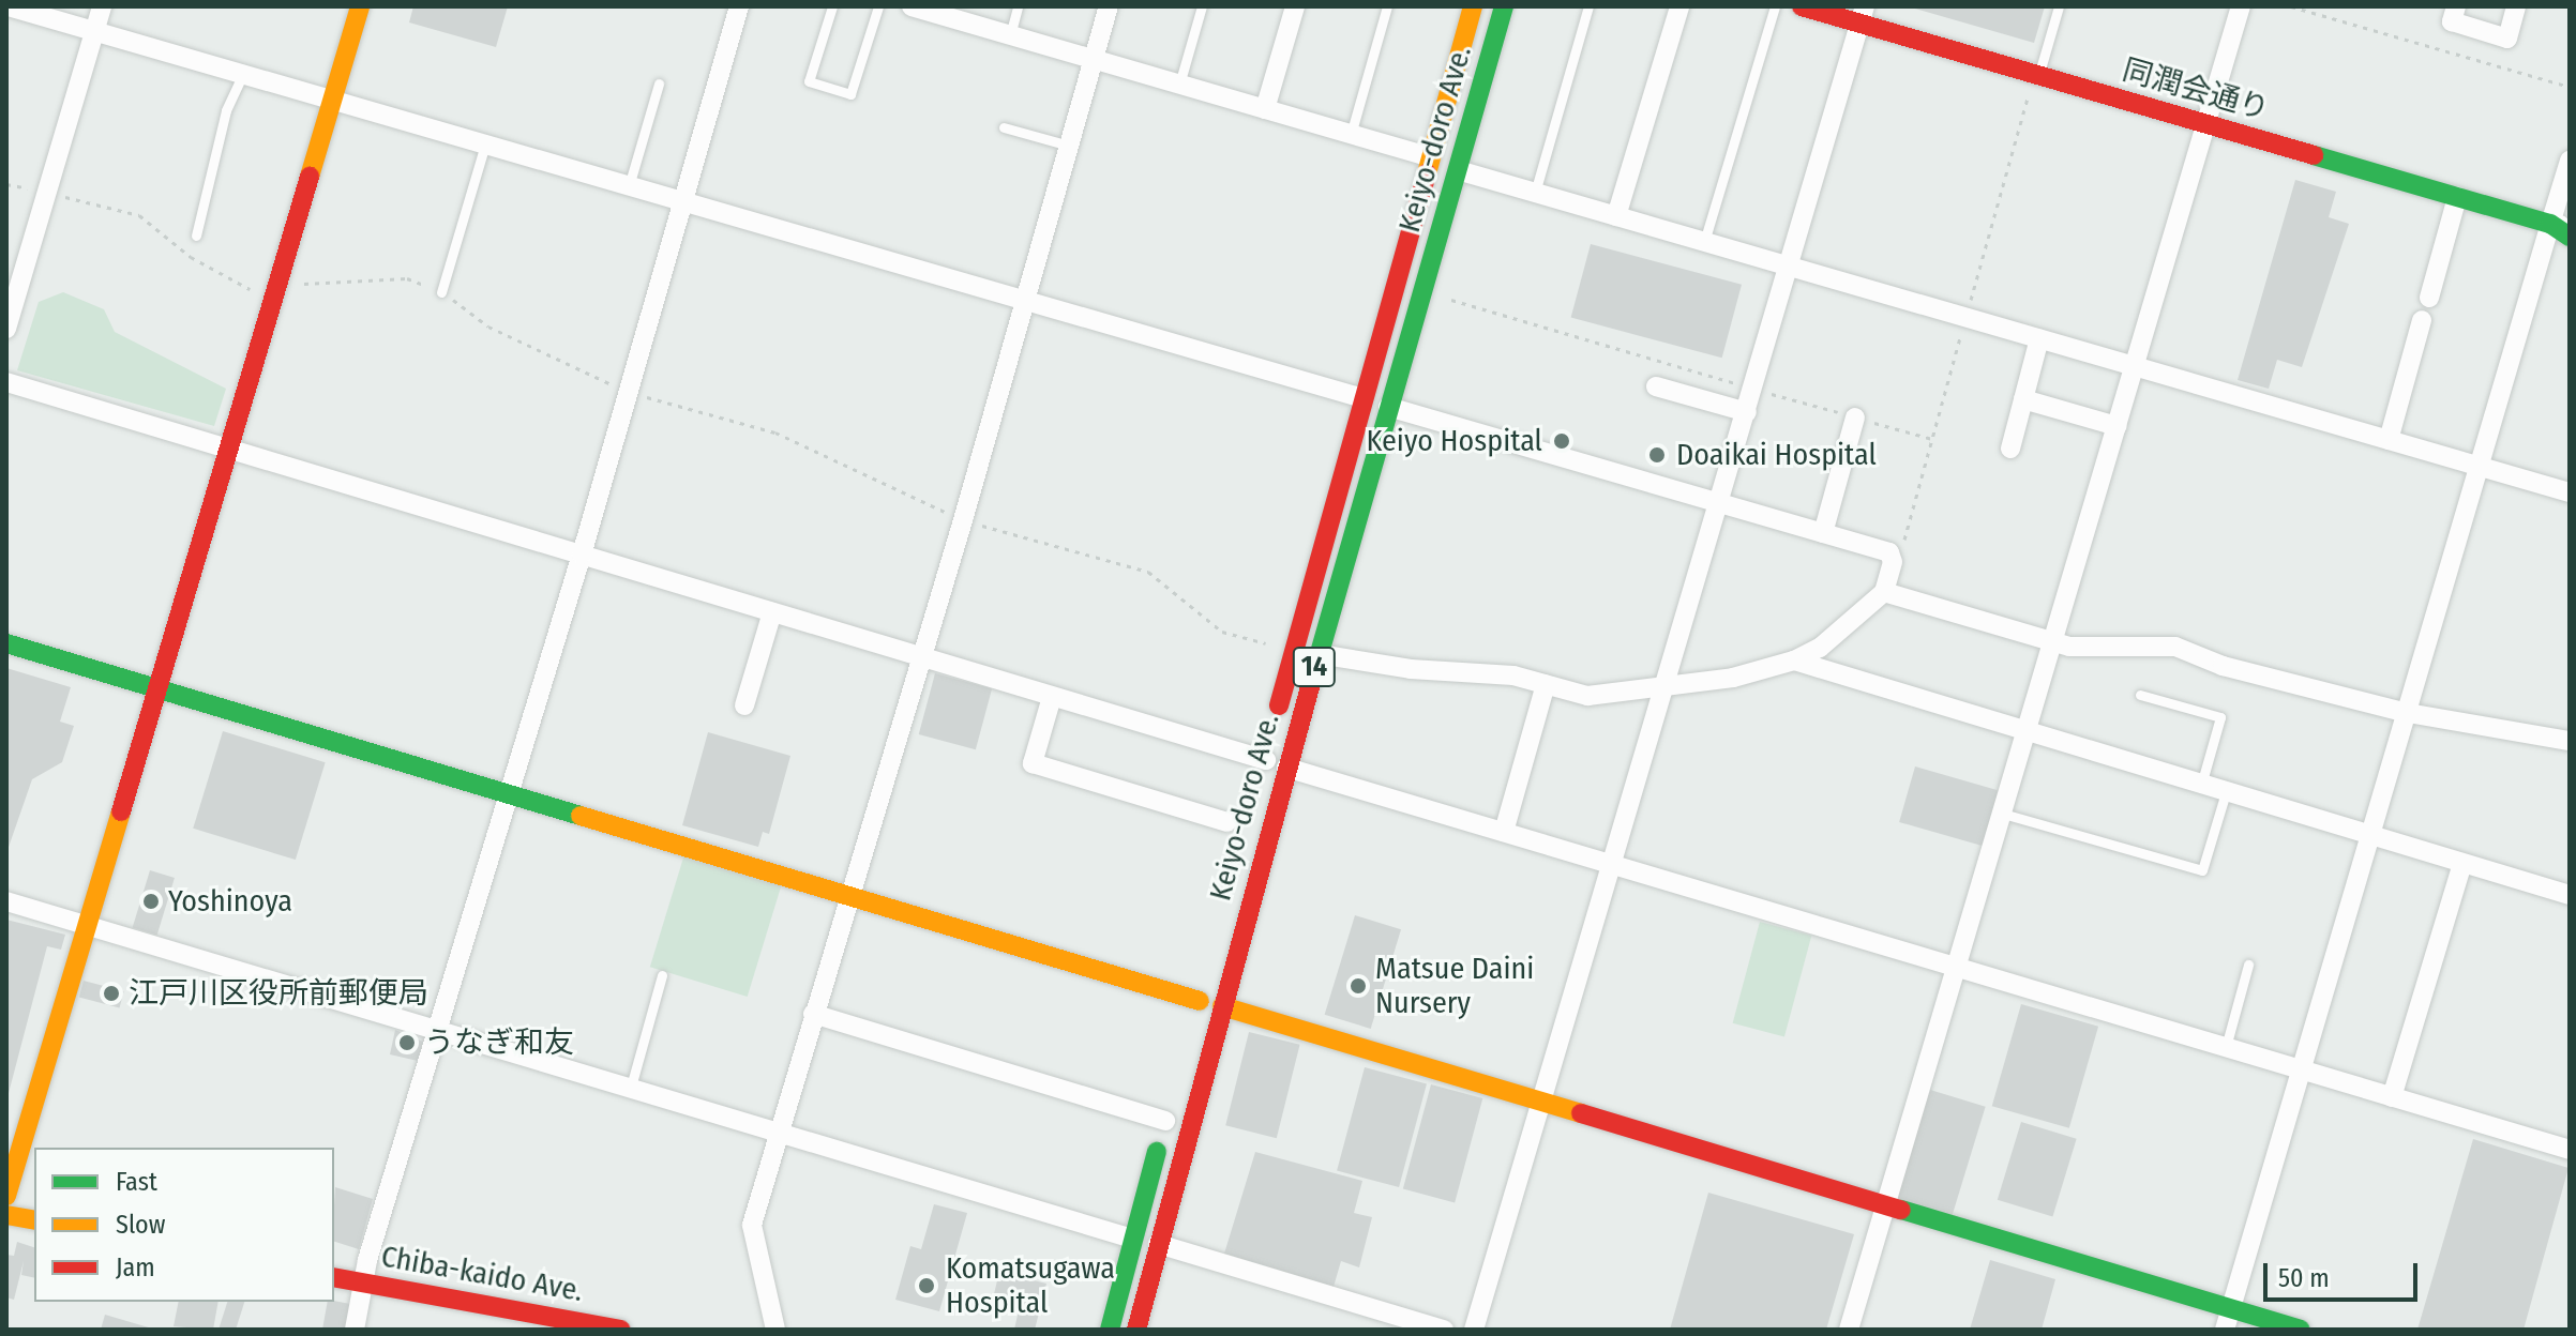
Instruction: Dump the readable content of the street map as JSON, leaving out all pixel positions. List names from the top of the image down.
{
  "streets": {
    "main road": [
      "同潤会通り",
      "Keiyo-doro Ave.",
      "14",
      "Chiba-kaido Ave."
    ]
  },
  "places": [
    "Keiyo Hospital",
    "Doaikai Hospital",
    "Yoshinoya",
    "Matsue Daini Nursery",
    "江戸川区役所前郵便局",
    "うなぎ和友",
    "Komatsugawa Hospital"
  ],
  "legend": ["Fast", "Slow", "Jam"],
  "scale_bar": "50 m"
}
